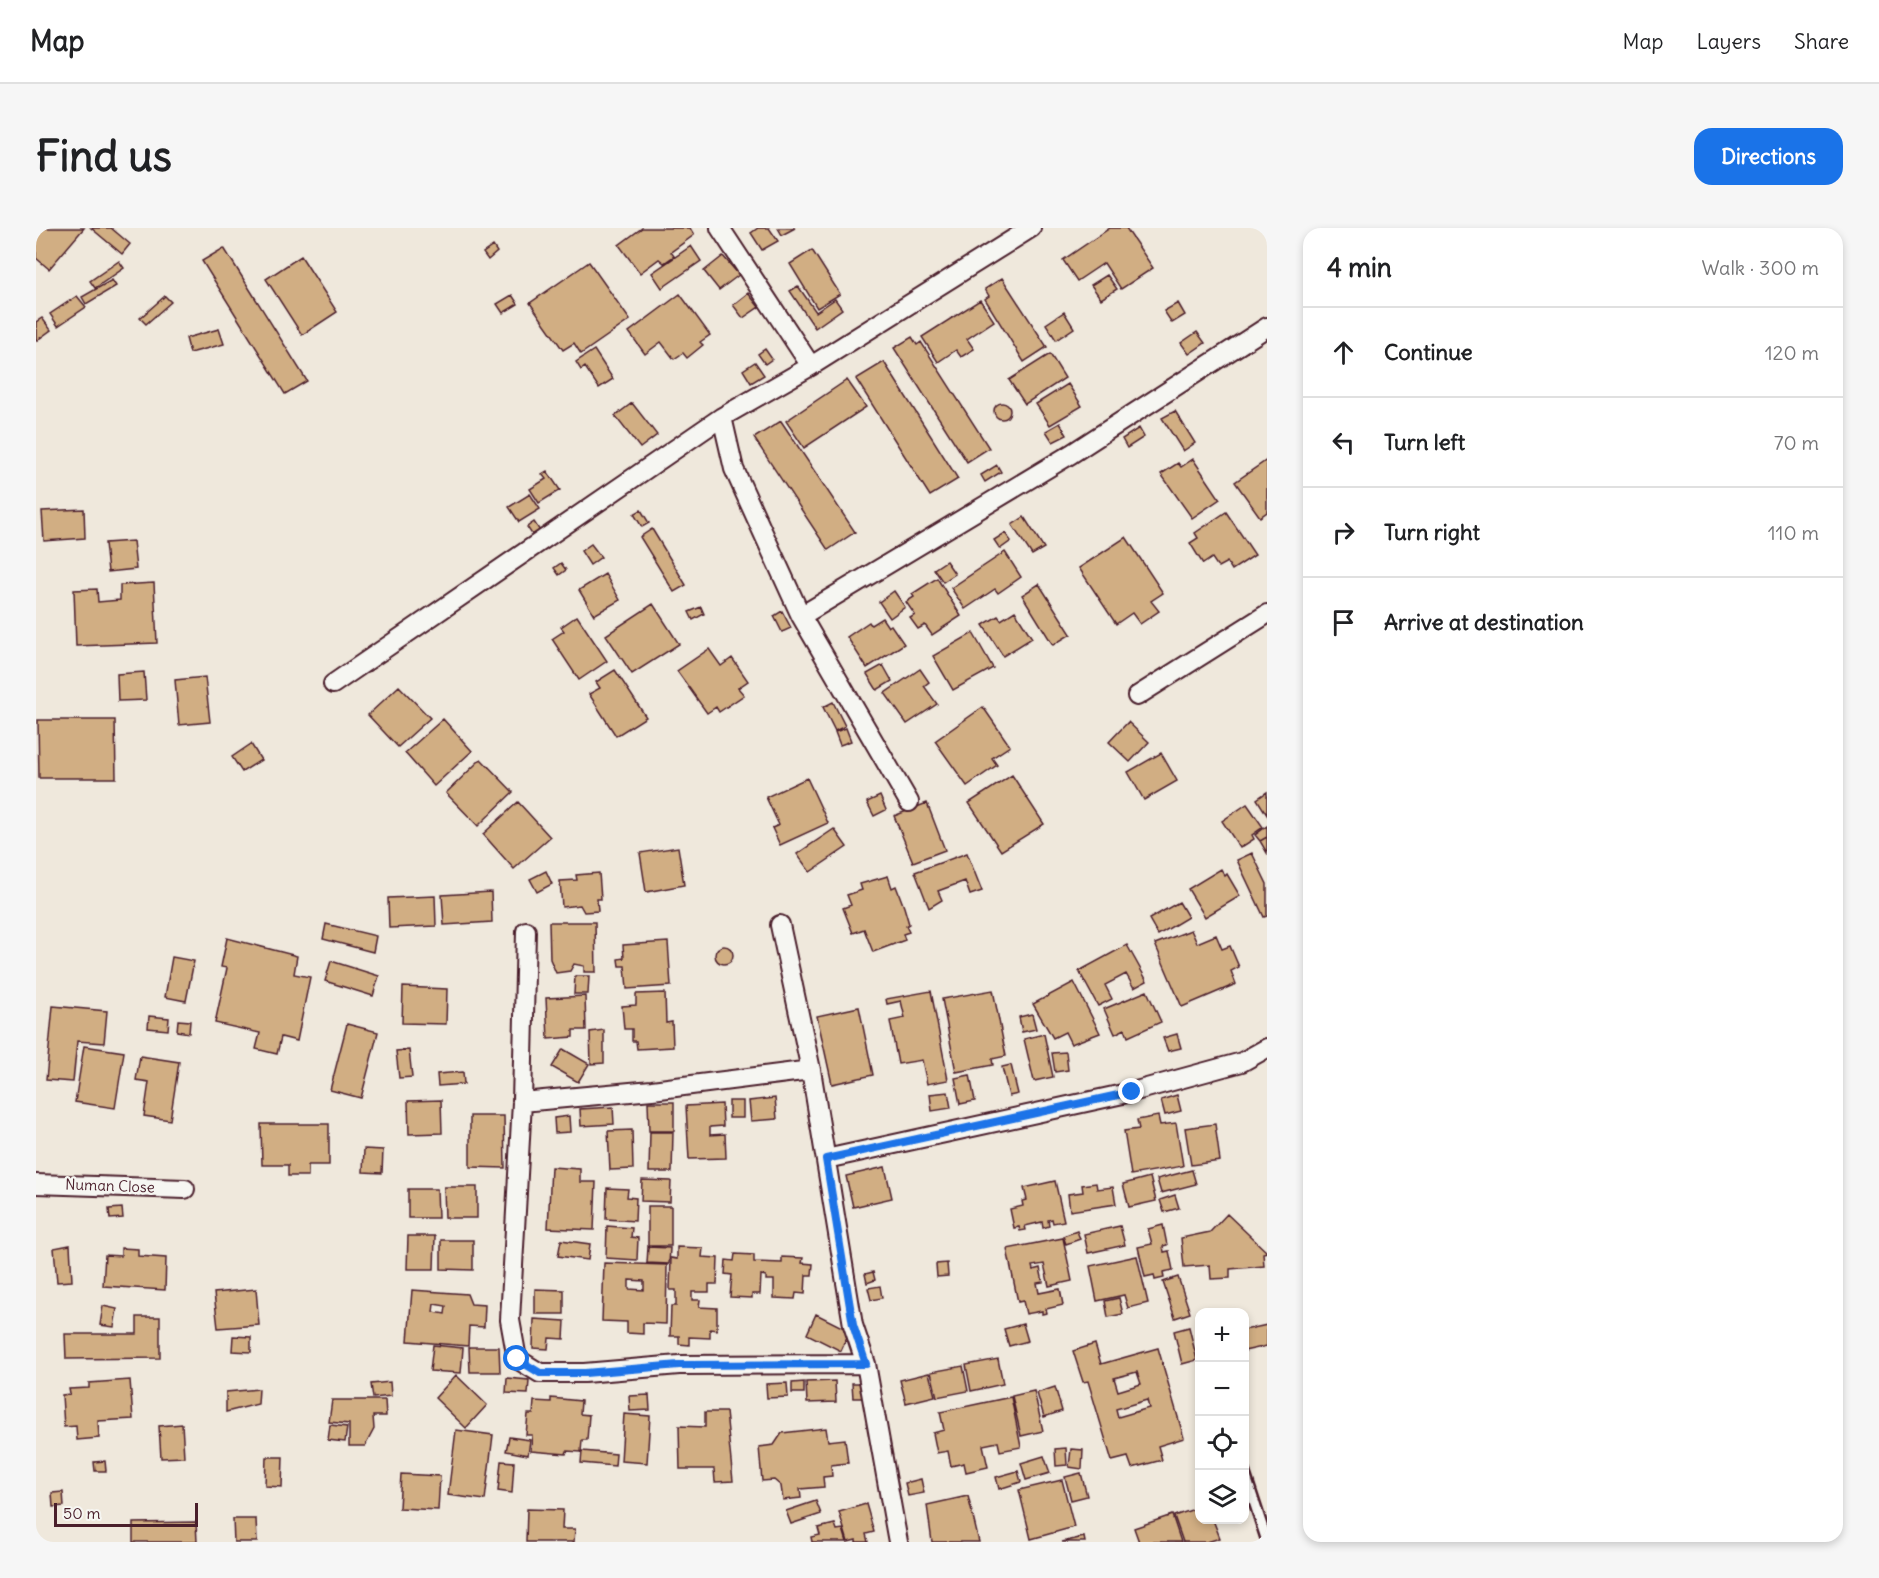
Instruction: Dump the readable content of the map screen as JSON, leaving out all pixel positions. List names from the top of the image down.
{
  "streets": {
    "street": ["Numan Close"]
  },
  "scale_bar": "50 m",
  "page": {
    "header": "Map",
    "nav": ["Map", "Layers", "Share"],
    "buttons": "Directions",
    "title": "Find us",
    "heading": ["4 min", "Walk · 300 m"],
    "list": [
      ["Continue", "120 m"],
      ["Turn left", "70 m"],
      ["Turn right", "110 m"],
      "Arrive at destination"
    ],
    "map_buttons": ["+", "−"],
    "scale": "50 m"
  }
}
